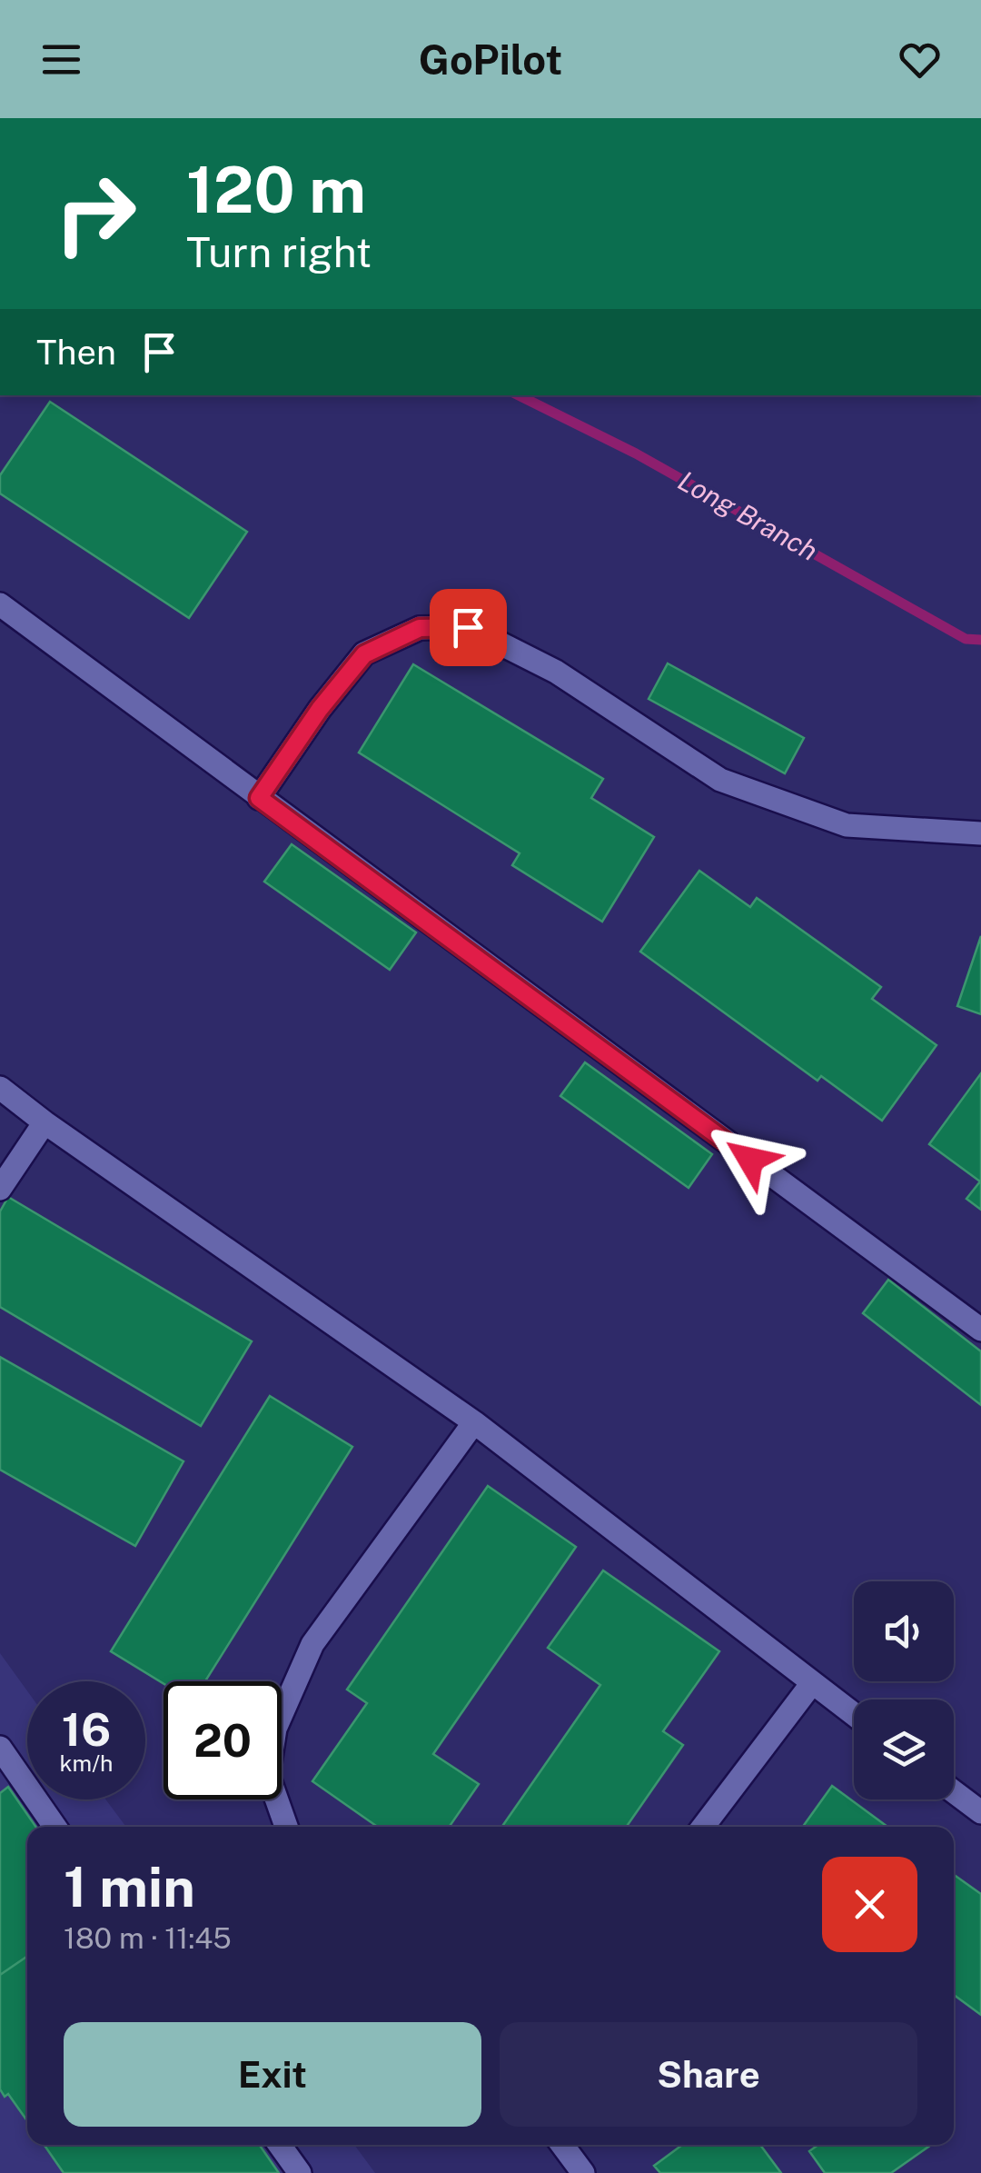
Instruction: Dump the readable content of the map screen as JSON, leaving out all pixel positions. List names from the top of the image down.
{
  "water": ["Long Branch"],
  "page": {
    "header": "GoPilot",
    "turn": ["120 m", "Turn right"],
    "then": "Then",
    "speed": "16 km/h",
    "limit": "20",
    "heading": ["1 min", "180 m · 11:45"],
    "buttons": ["Exit", "Share"]
  }
}
